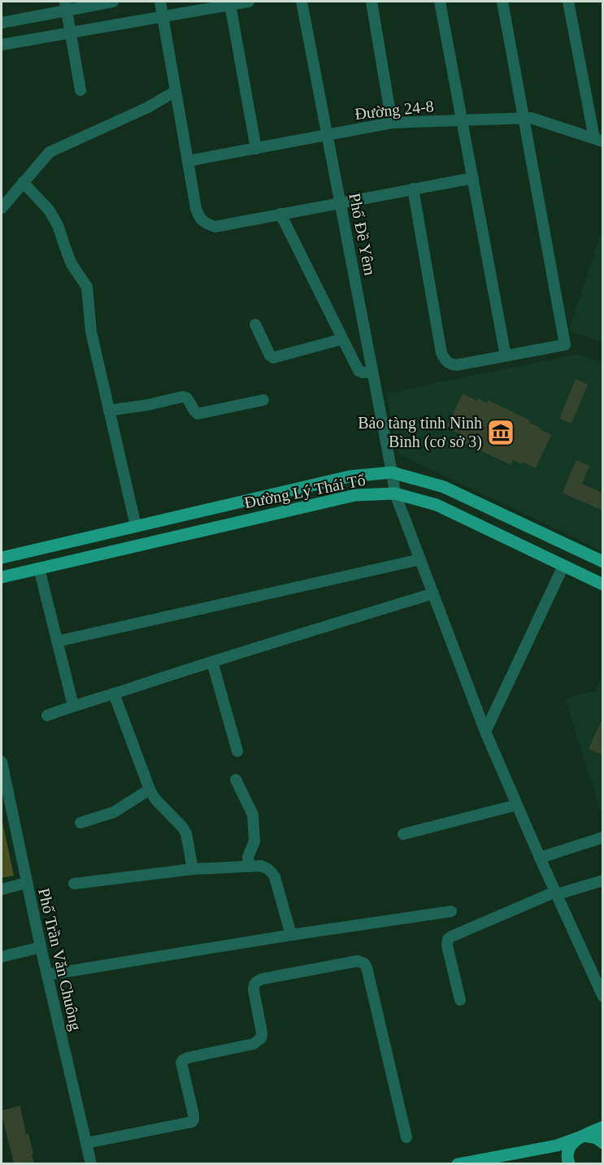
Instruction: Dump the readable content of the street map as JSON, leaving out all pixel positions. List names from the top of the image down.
{
  "streets": {
    "main road": ["Đường Lý Thái Tổ"],
    "street": ["Đường 24-8", "Phố Đề Yêm", "Phố Trần Văn Chuông"]
  },
  "crossings": [
    ["Đường 24-8", "Phố Đề Yêm"],
    ["Phố Đề Yêm", "Đường Lý Thái Tổ"]
  ],
  "places": {
    "museum": ["Bảo tàng tỉnh Ninh Bình (cơ sở 3)"]
  }
}
